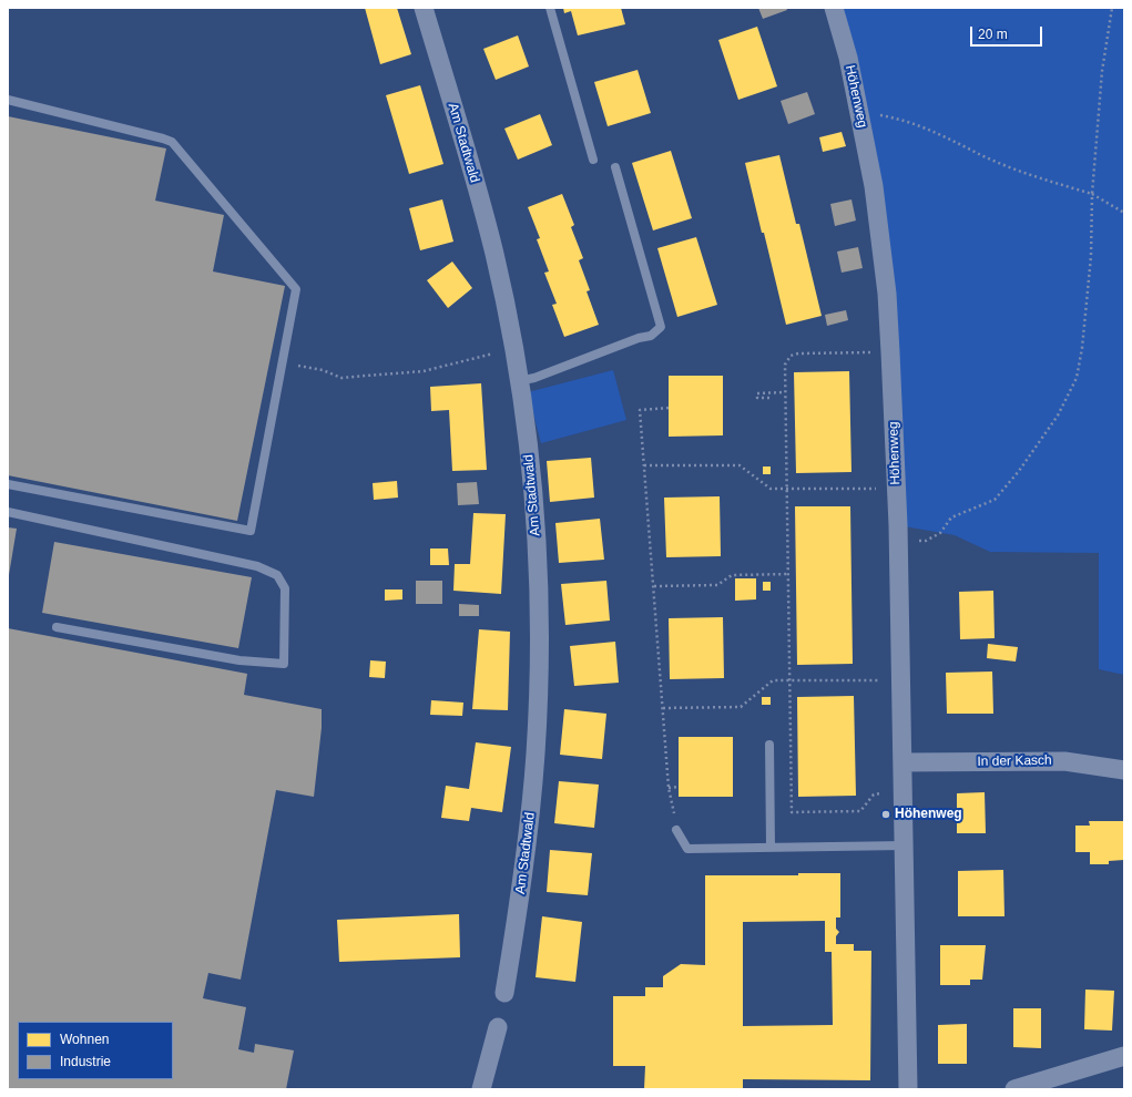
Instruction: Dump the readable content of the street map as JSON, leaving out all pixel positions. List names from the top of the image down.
{
  "streets": {
    "street": ["Höhenweg", "Am Stadtwald", "In der Kasch"]
  },
  "crossings": [
    ["Höhenweg", "In der Kasch"]
  ],
  "places": ["Höhenweg"],
  "legend": ["Wohnen", "Industrie"],
  "scale_bar": "20 m"
}
